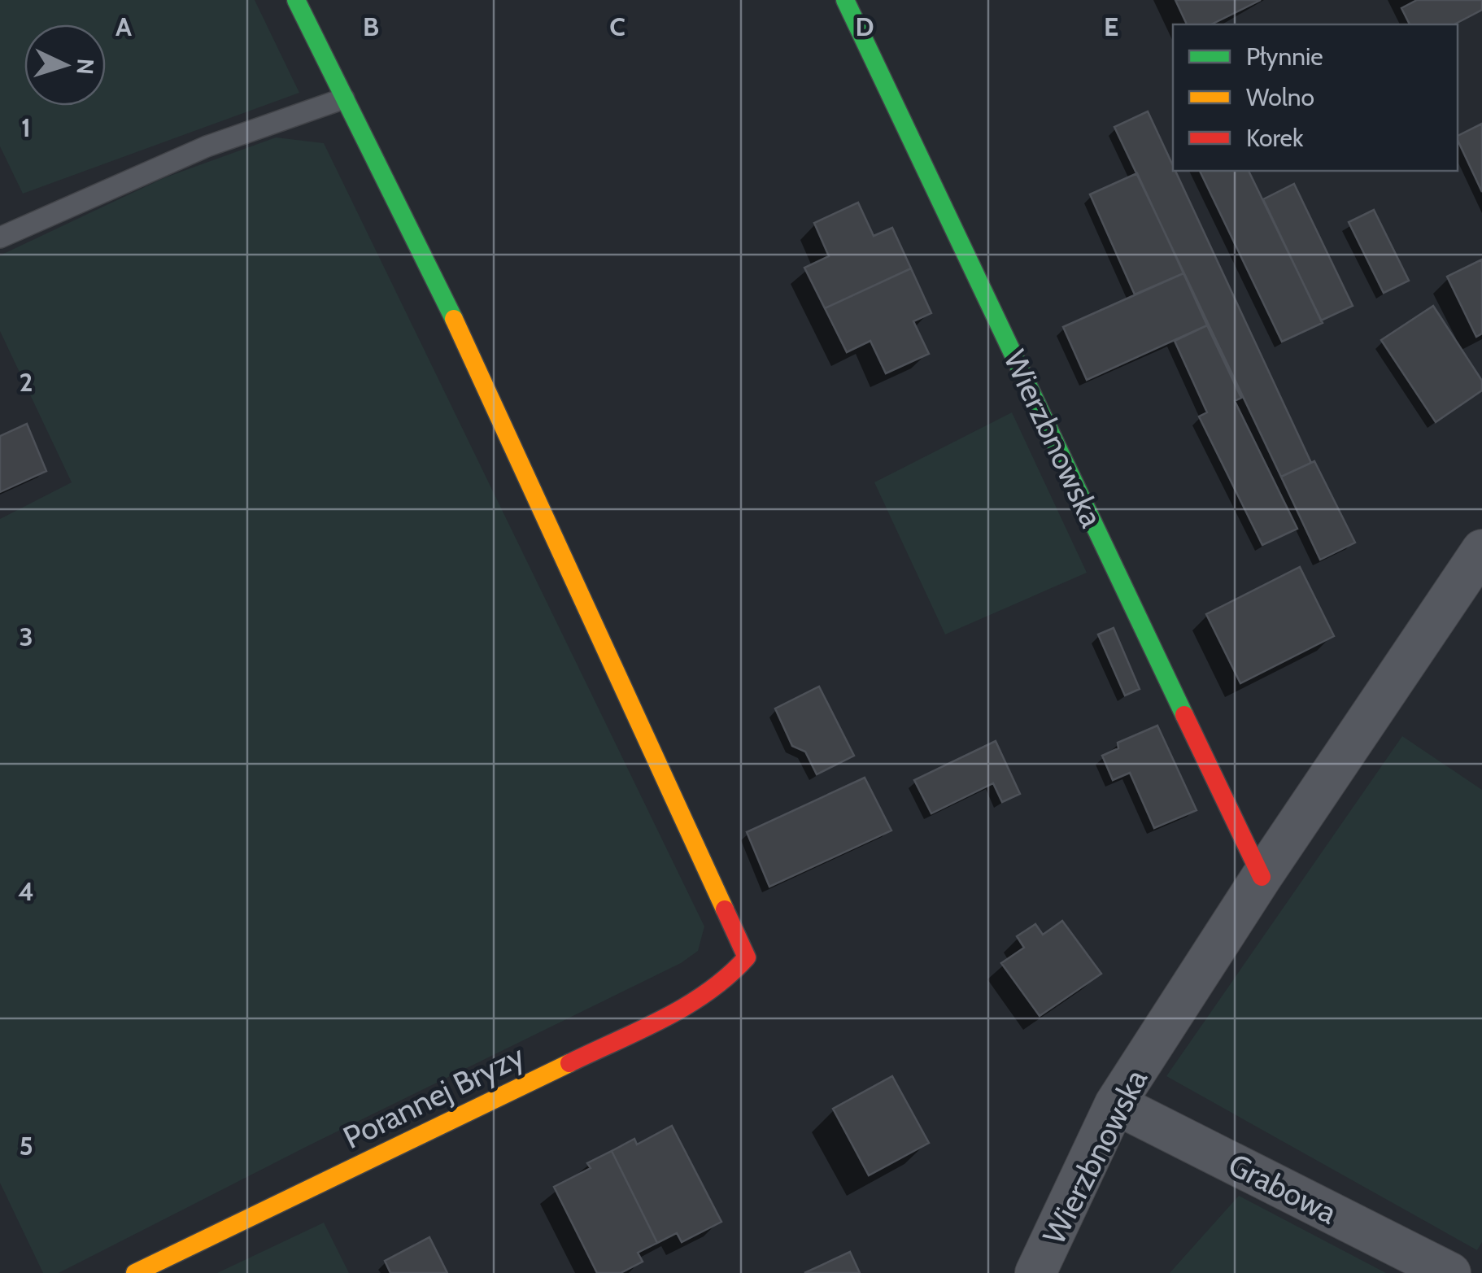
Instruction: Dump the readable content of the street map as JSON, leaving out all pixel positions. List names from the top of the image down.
{
  "streets": {
    "street": ["Wierzbnowska", "Porannej Bryzy", "Grabowa"]
  },
  "crossings": [
    ["Wierzbnowska", "Grabowa"]
  ],
  "legend": ["Płynnie", "Wolno", "Korek"],
  "north": "right",
  "grid": {
    "columns": [
      "A",
      "B",
      "C",
      "D",
      "E"
    ],
    "rows": [
      "1",
      "2",
      "3",
      "4",
      "5"
    ]
  }
}
